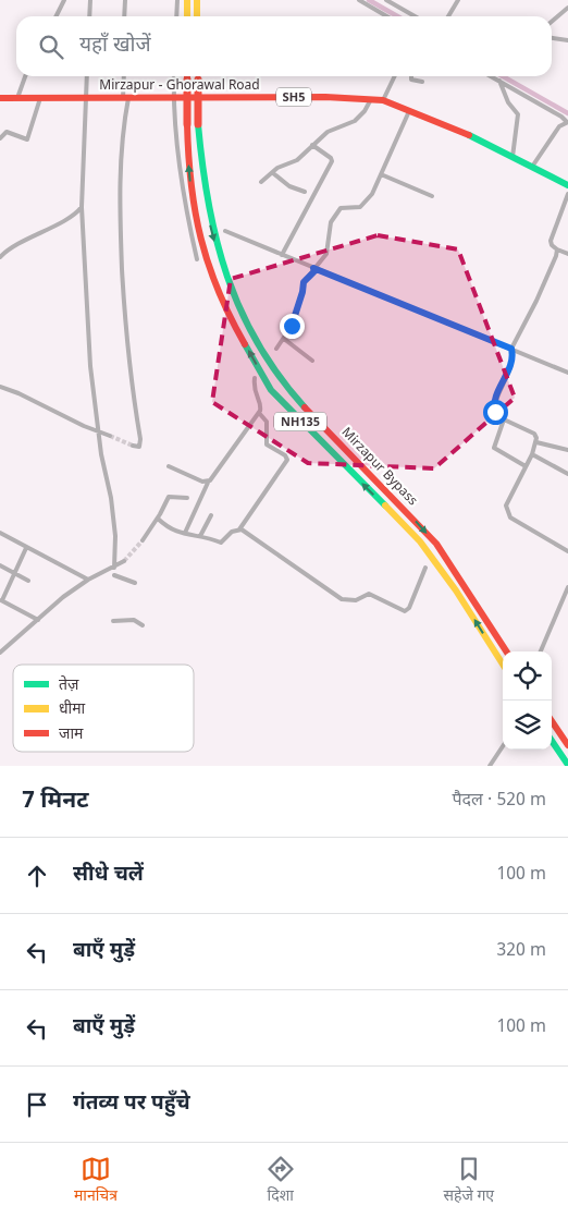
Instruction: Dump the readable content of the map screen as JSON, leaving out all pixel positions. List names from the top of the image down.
{
  "streets": {
    "main road": [
      "Mirzapur - Ghorawal Road",
      "SH5",
      "NH135",
      "Mirzapur Bypass"
    ]
  },
  "legend": ["तेज़", "धीमा", "जाम"],
  "page": {
    "search": "यहाँ खोजें",
    "heading": ["7 मिनट", "पैदल · 520 m"],
    "list": [
      ["सीधे चलें", "100 m"],
      ["बाएँ मुड़ें", "320 m"],
      ["बाएँ मुड़ें", "100 m"],
      "गंतव्य पर पहुँचे"
    ],
    "nav": ["मानचित्र", "दिशा", "सहेजे गए"]
  }
}
